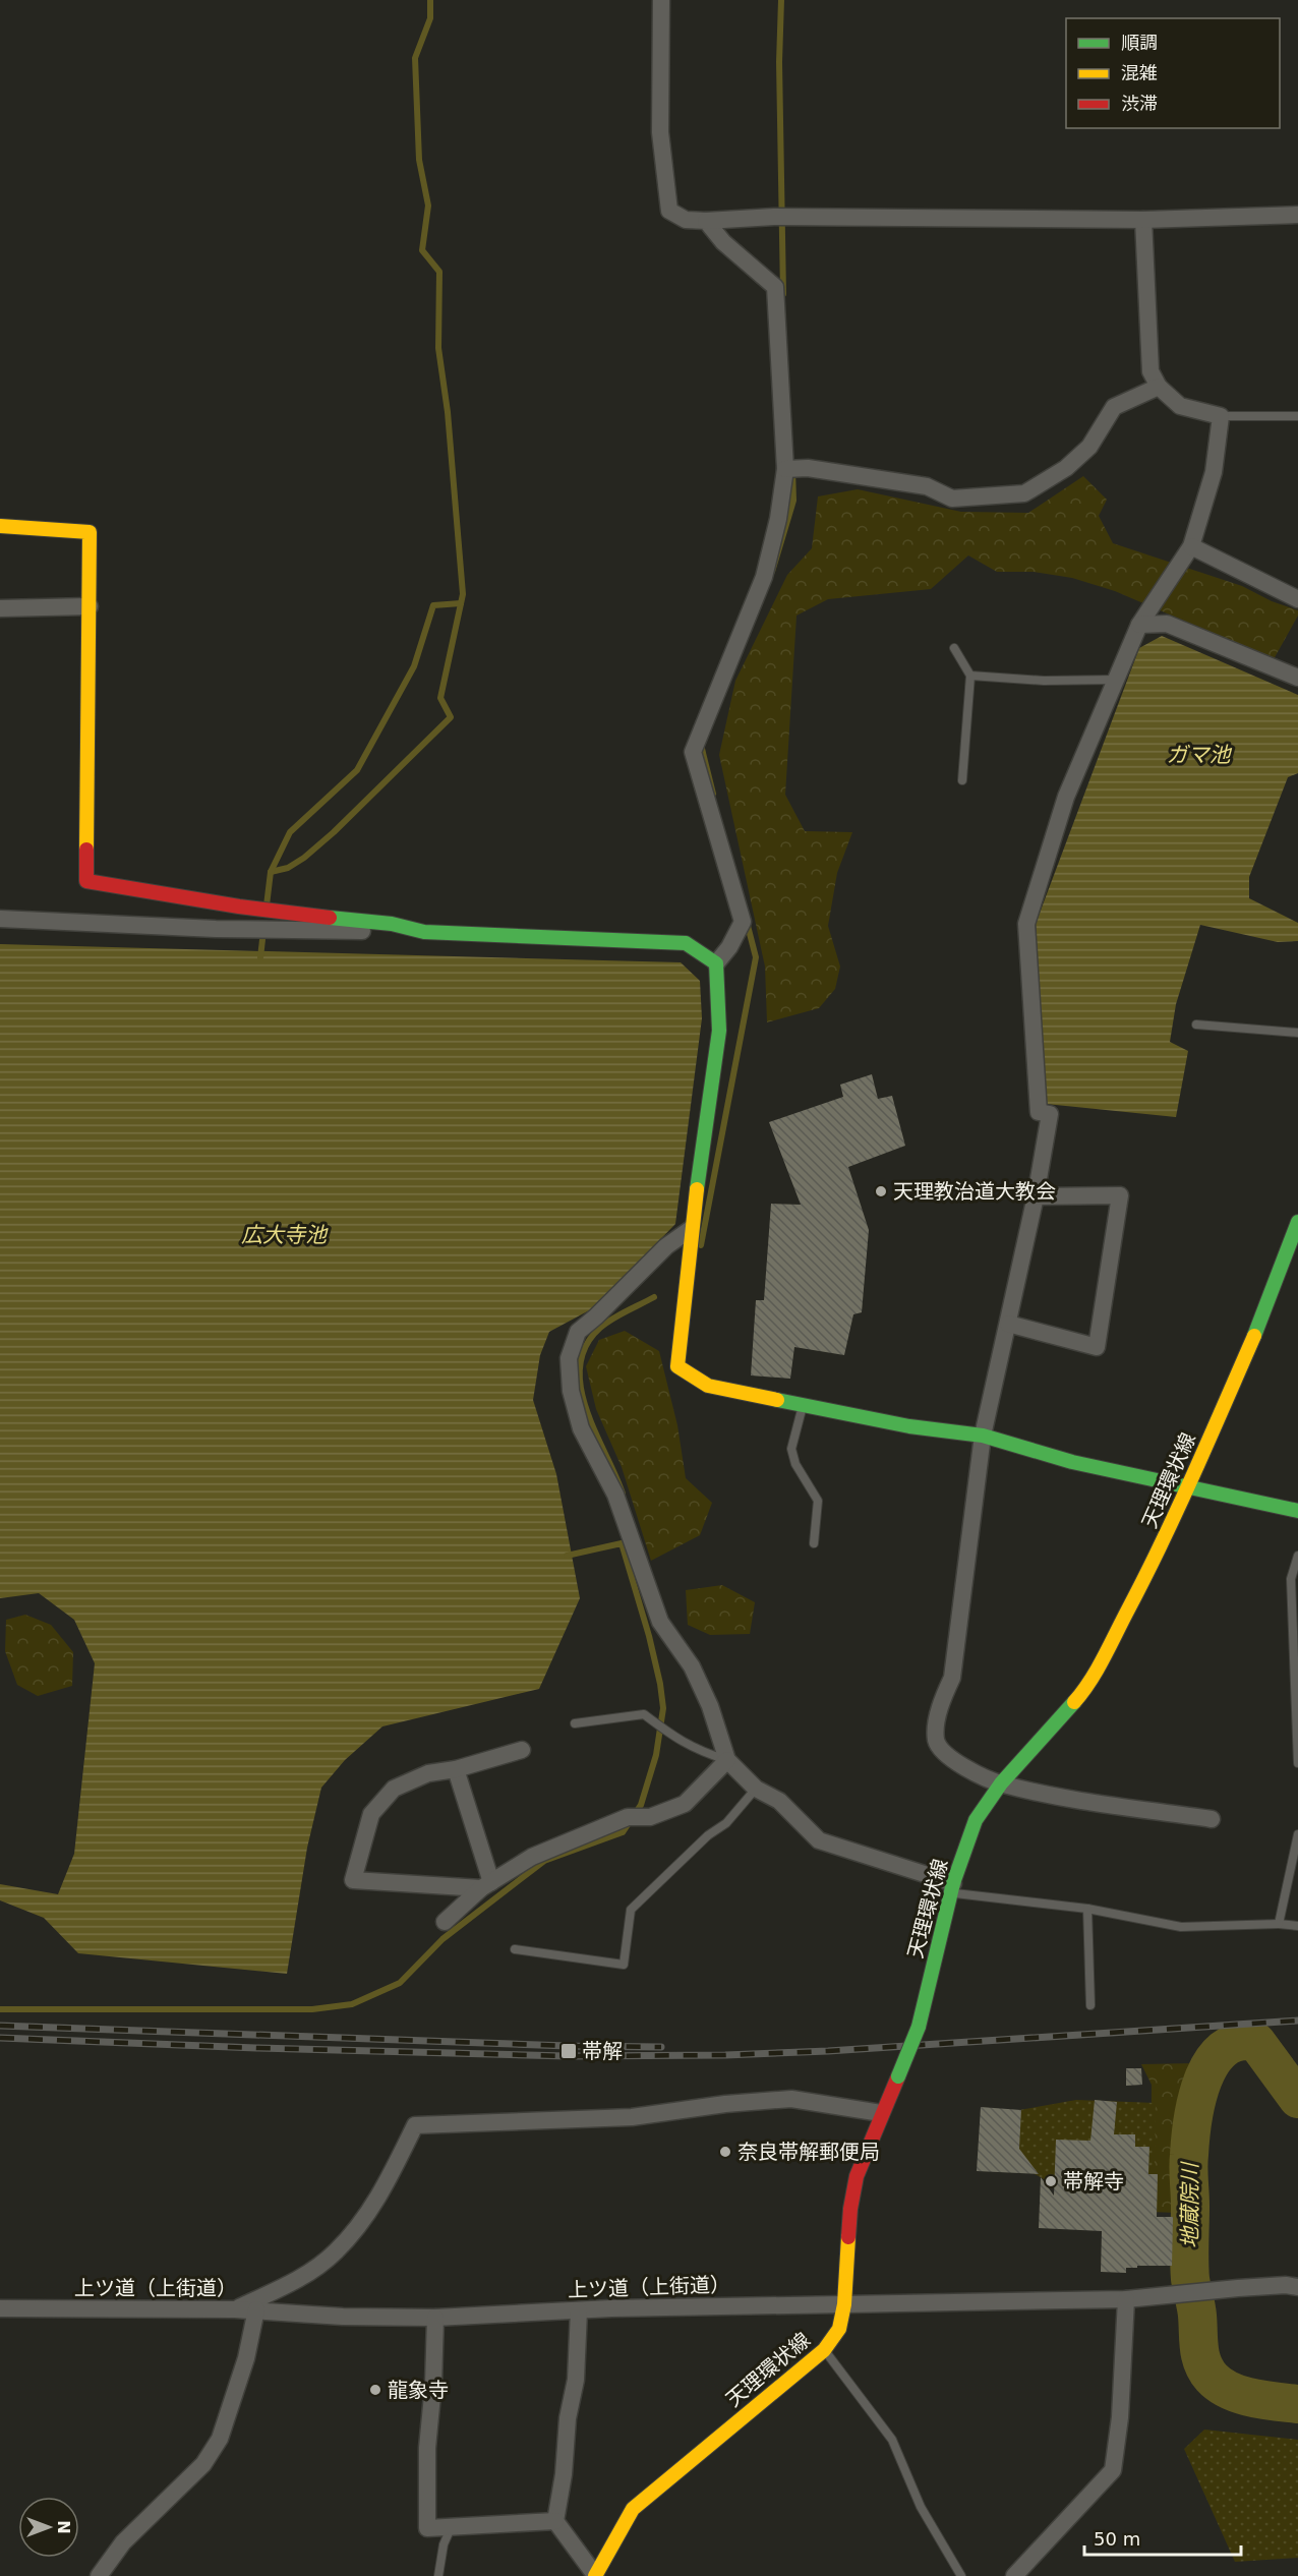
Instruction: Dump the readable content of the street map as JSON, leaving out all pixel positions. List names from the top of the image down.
{
  "streets": {
    "street": ["天理環状線", "上ツ道（上街道）"]
  },
  "crossings": [
    ["天理環状線", "上ツ道（上街道）"]
  ],
  "water": ["ガマ池", "広大寺池", "地蔵院川"],
  "places": {
    "other": [
      "天理教治道大教会",
      "奈良帯解郵便局",
      "帯解寺",
      "龍象寺"
    ],
    "transit": ["帯解"]
  },
  "legend": ["順調", "混雑", "渋滞"],
  "scale_bar": "50 m",
  "north": "right"
}
